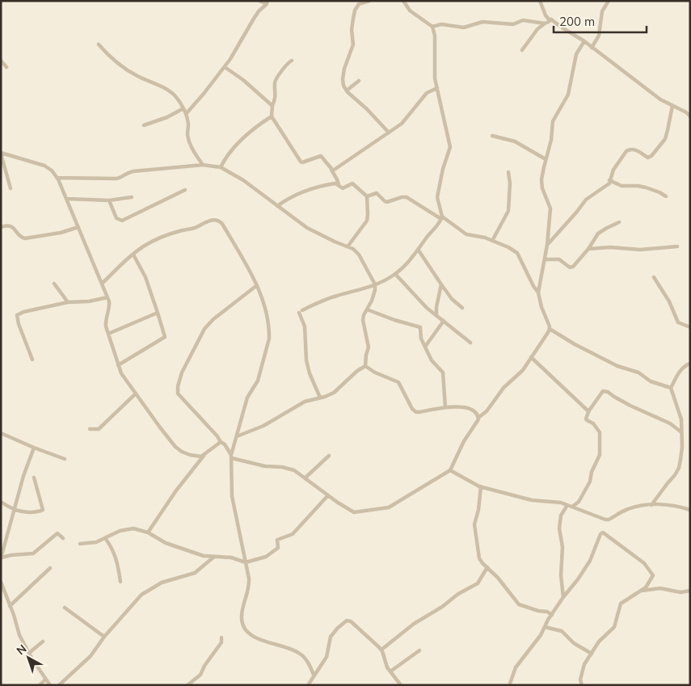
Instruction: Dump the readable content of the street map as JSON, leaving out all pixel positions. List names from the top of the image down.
{
  "scale_bar": "200 m",
  "north": "top left"
}
